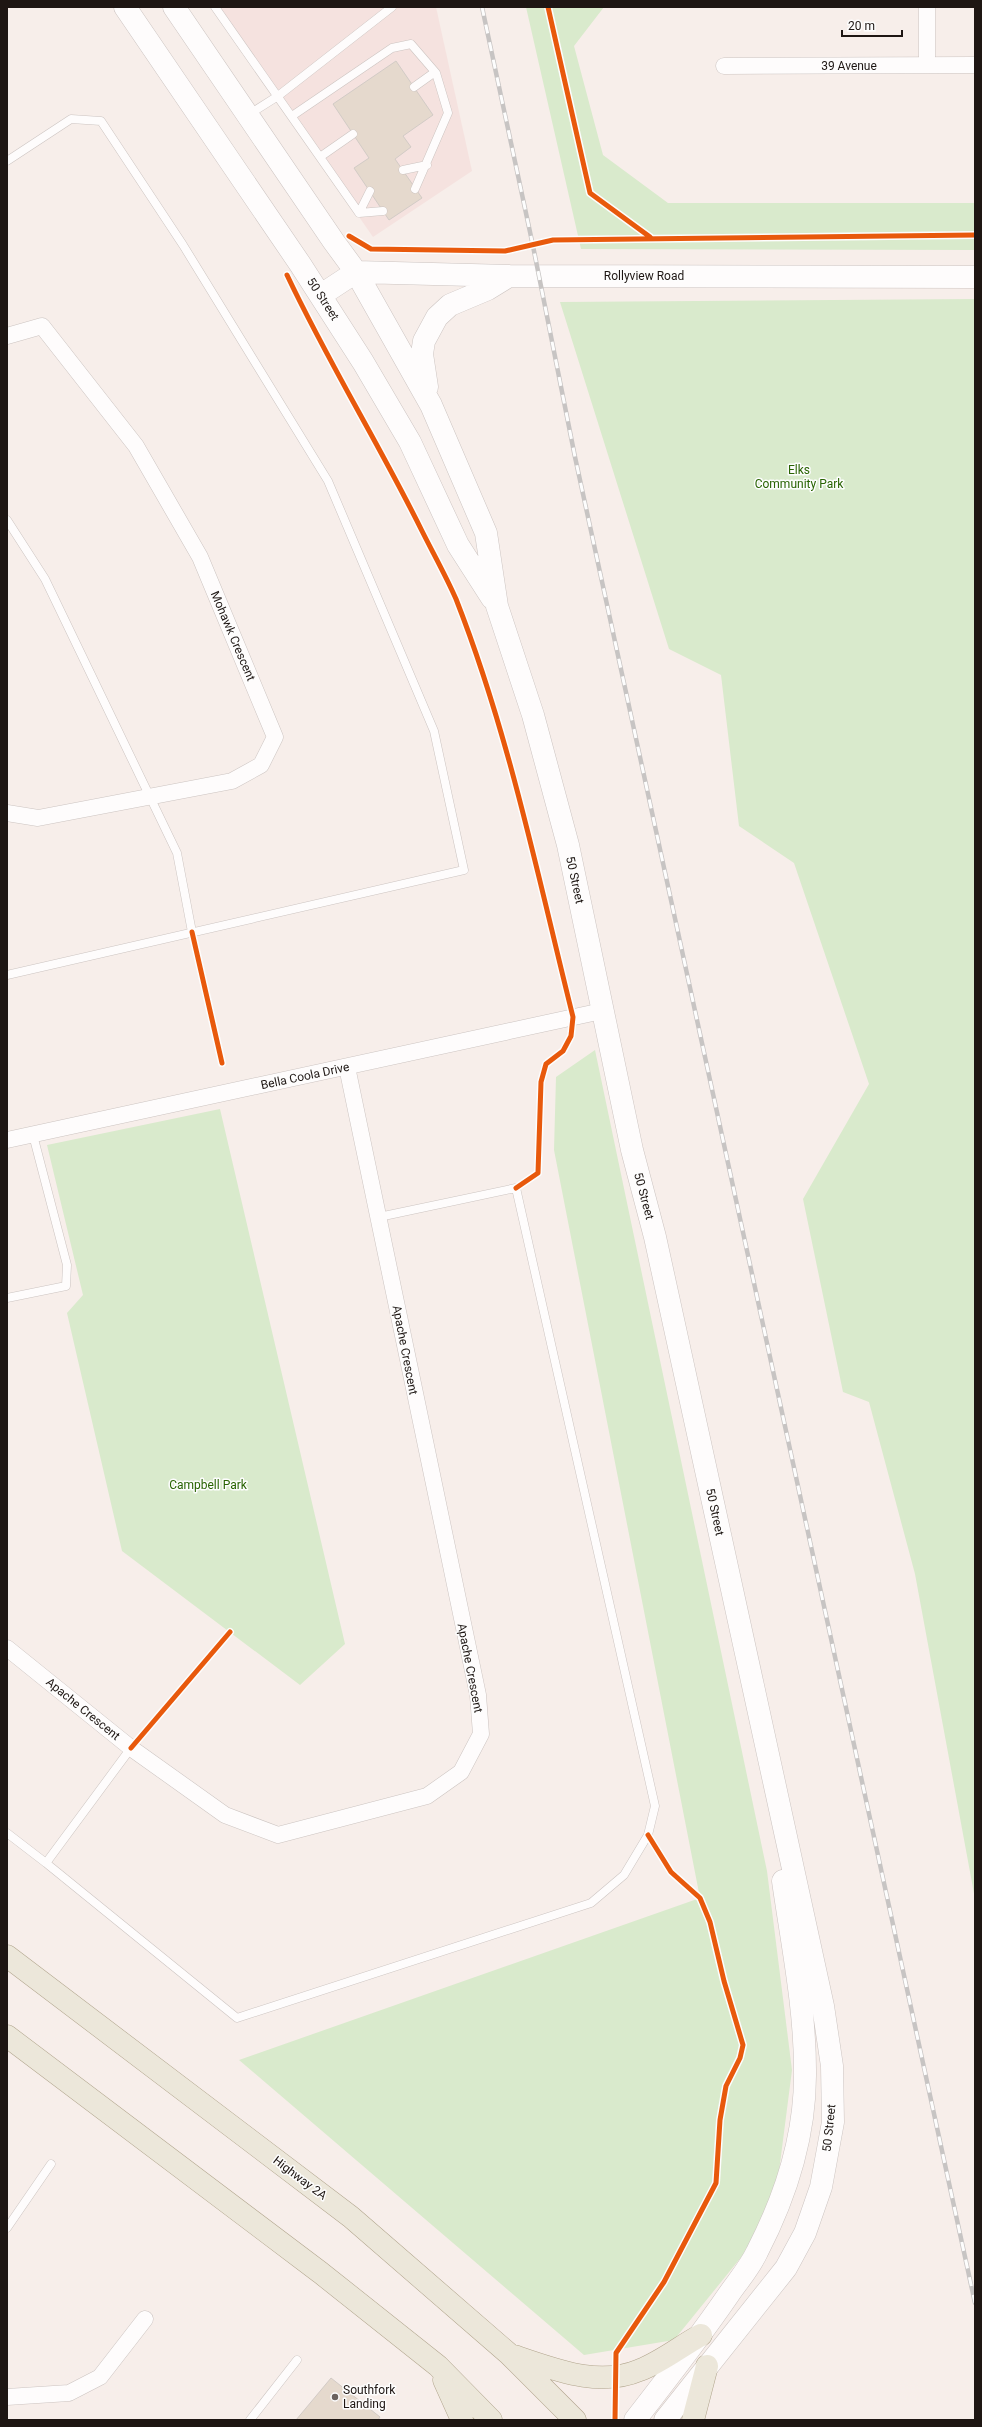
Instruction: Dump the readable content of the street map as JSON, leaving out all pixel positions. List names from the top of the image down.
{
  "streets": {
    "main road": ["Rollyview Road", "50 Street", "Highway 2A"],
    "street": [
      "39 Avenue",
      "Mohawk Crescent",
      "Bella Coola Drive",
      "Apache Crescent"
    ]
  },
  "crossings": [
    ["Rollyview Road", "50 Street"],
    ["50 Street", "Bella Coola Drive"],
    ["Bella Coola Drive", "Apache Crescent"]
  ],
  "parks": ["Elks Community Park", "Campbell Park"],
  "places": ["Southfork Landing"],
  "scale_bar": "20 m"
}
